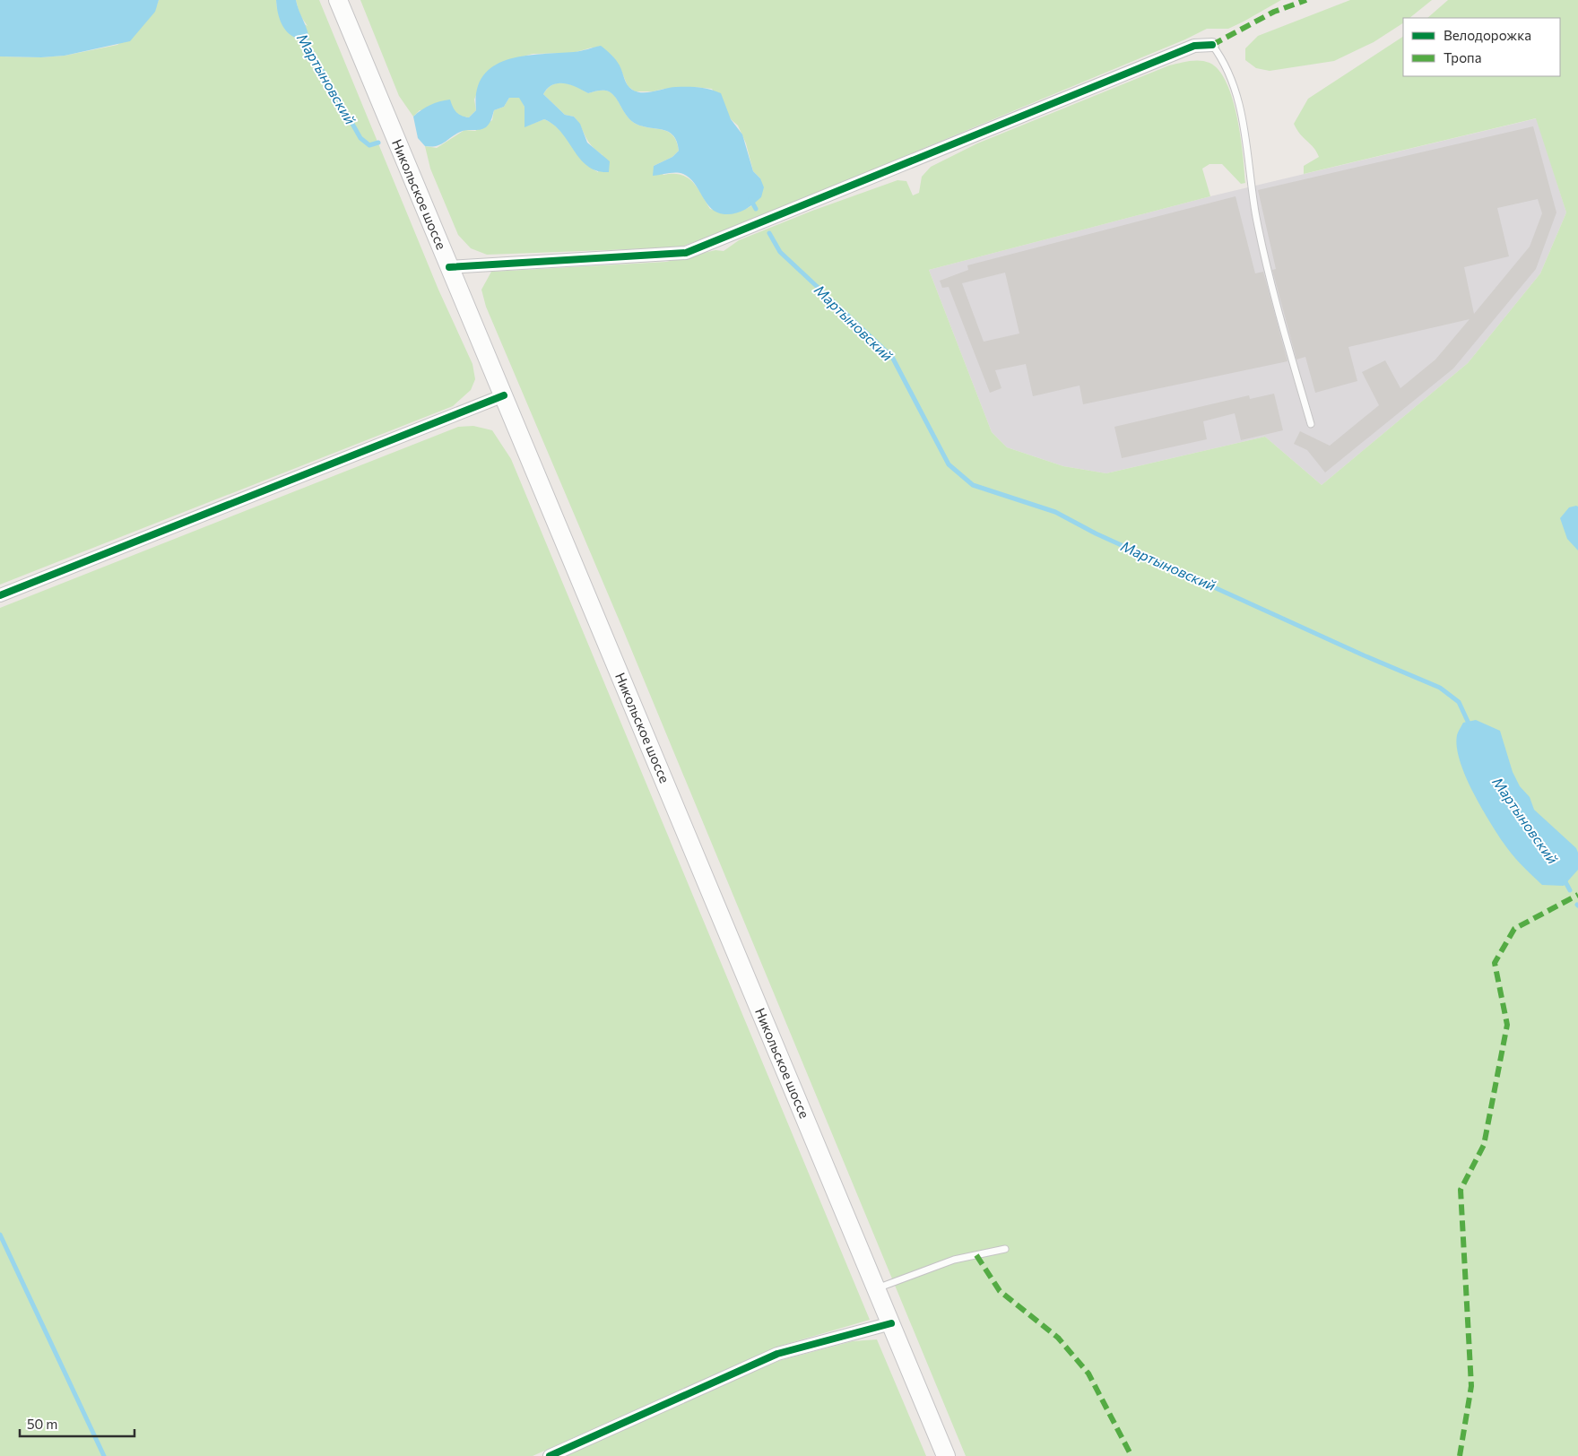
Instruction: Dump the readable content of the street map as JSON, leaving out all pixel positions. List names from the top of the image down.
{
  "streets": {
    "main road": ["Никольское шоссе"]
  },
  "water": ["Мартыновский"],
  "legend": ["Велодорожка", "Тропа"],
  "scale_bar": "50 m"
}
